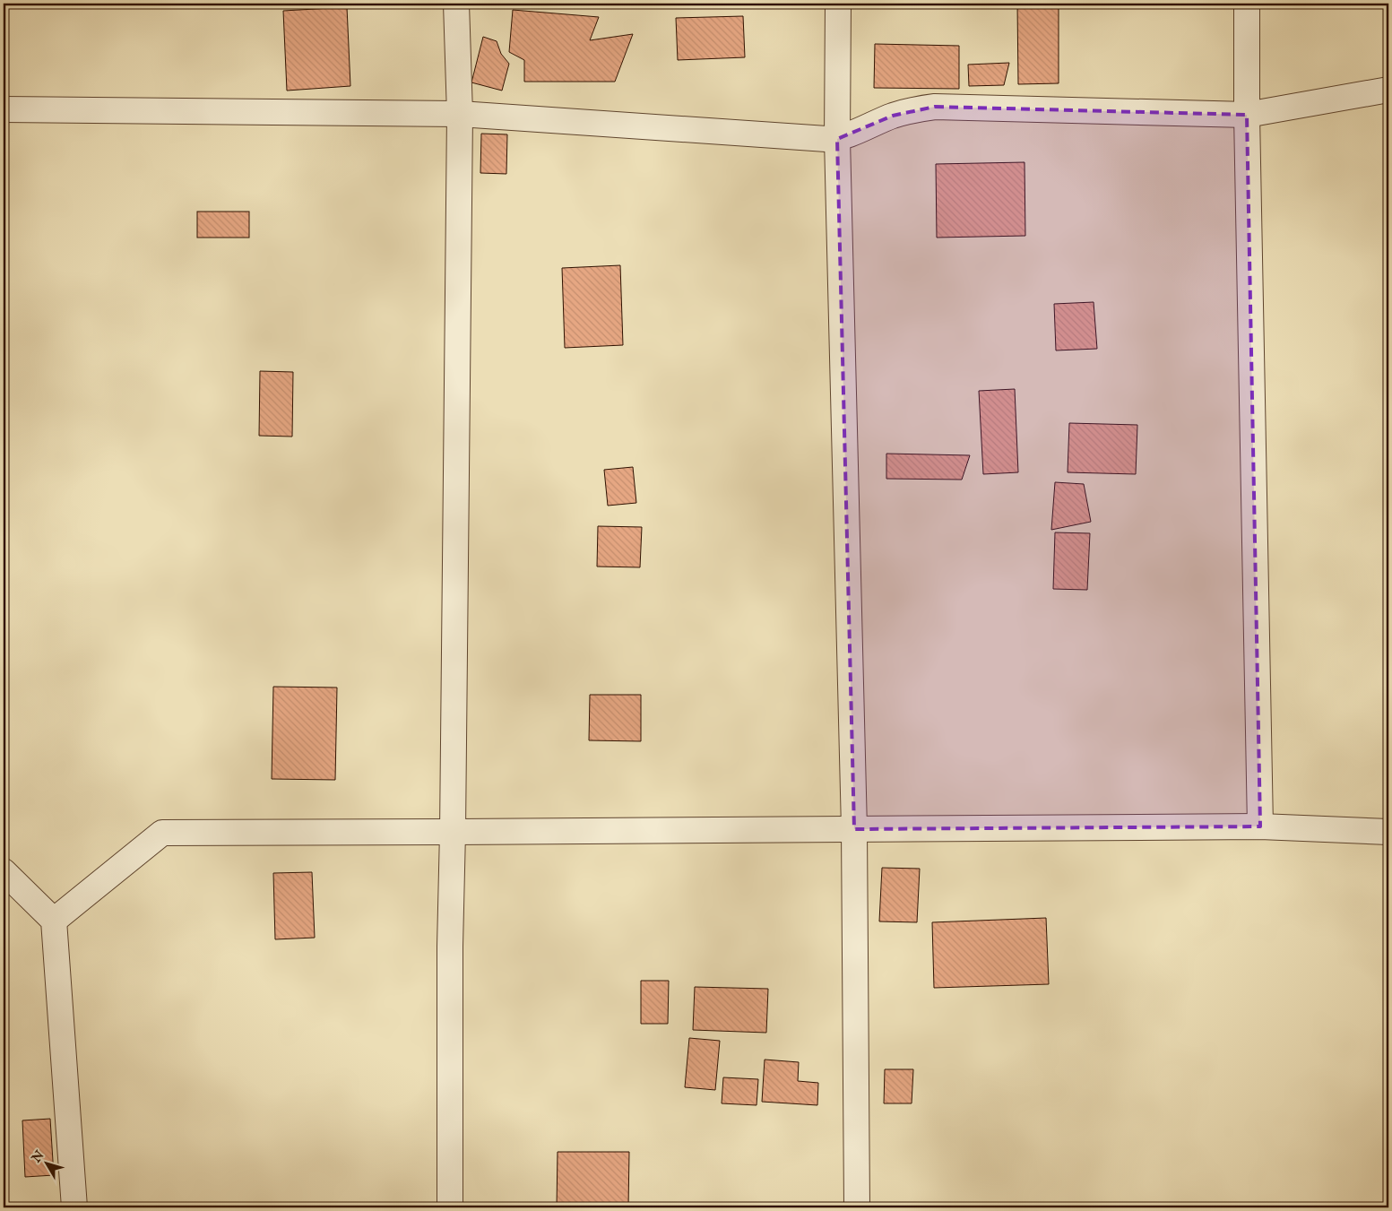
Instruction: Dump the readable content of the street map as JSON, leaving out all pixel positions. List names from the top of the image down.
{
  "north": "top left"
}
